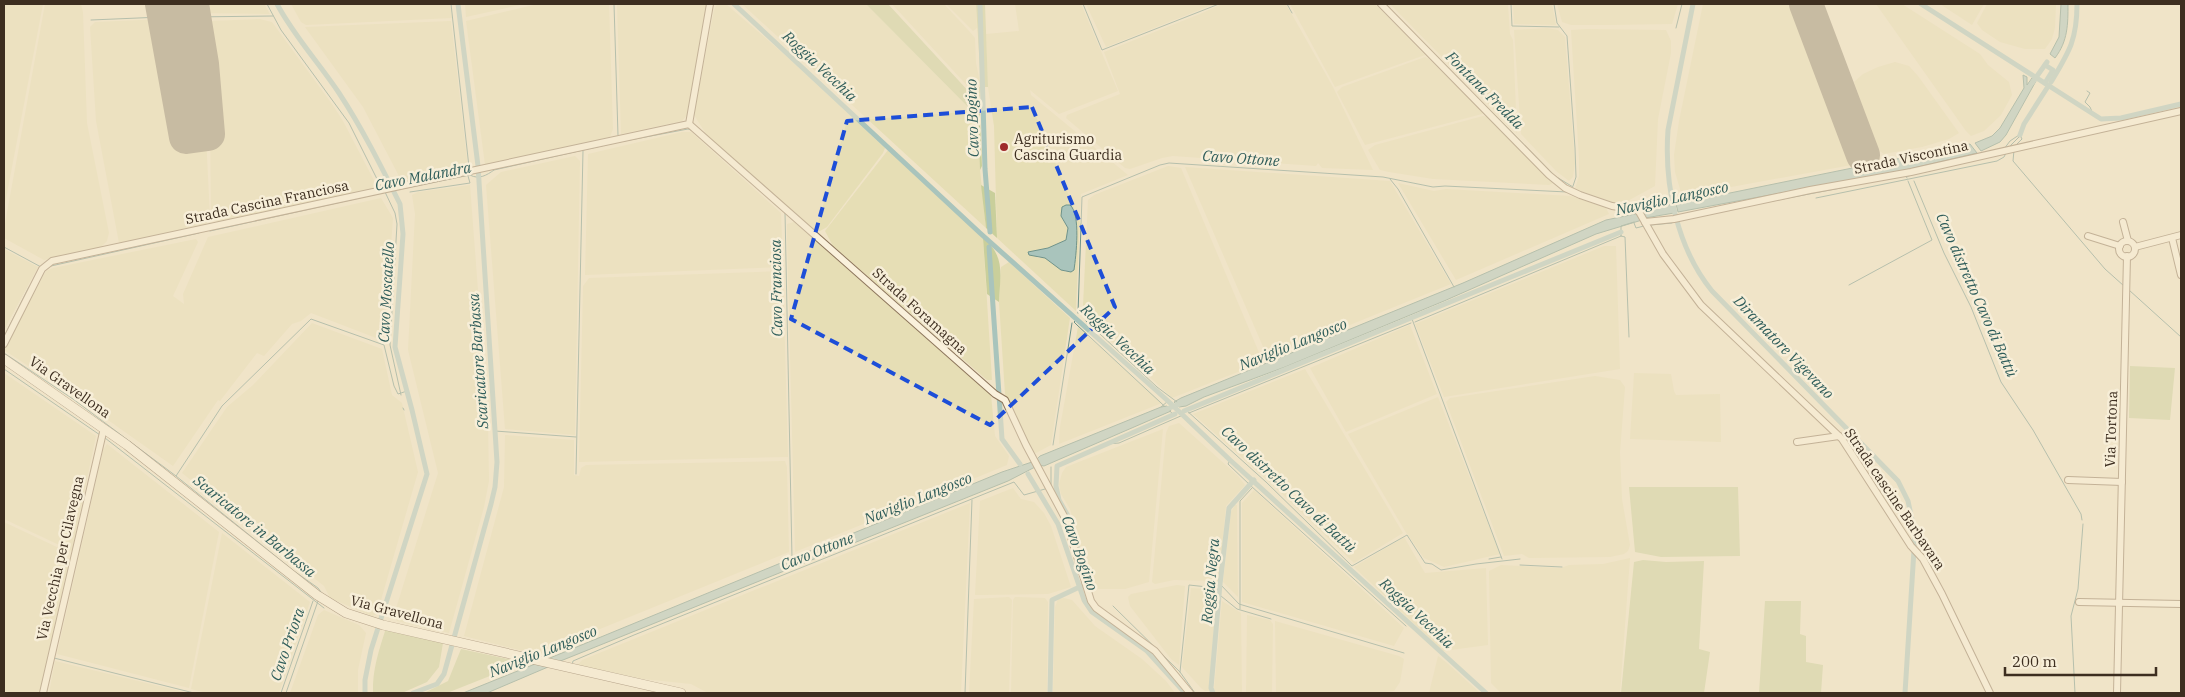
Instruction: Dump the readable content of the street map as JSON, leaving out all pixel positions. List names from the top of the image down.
{
  "streets": {
    "main road": ["Via Gravellona"],
    "street": [
      "Strada Viscontina",
      "Strada Cascina Franciosa",
      "Strada Foramagna",
      "Via Tortona",
      "Strada cascine Barbavara",
      "Via Vecchia per Cilavegna"
    ]
  },
  "crossings": [
    ["Strada Viscontina", "Strada cascine Barbavara"],
    ["Strada Cascina Franciosa", "Strada Foramagna"],
    ["Via Gravellona", "Via Vecchia per Cilavegna"]
  ],
  "water": [
    "Roggia Vecchia",
    "Fontana Fredda",
    "Cavo Bogino",
    "Cavo Ottone",
    "Cavo Malandra",
    "Naviglio Langosco",
    "Cavo Franciosa",
    "Cavo Moscatello",
    "Cavo distretto Cavo di Battù",
    "Diramatore Vigevano",
    "Scaricatore Barbassa",
    "Scaricatore in Barbassa",
    "Roggia Negra",
    "Cavo Priora"
  ],
  "places": ["Agriturismo Cascina Guardia"],
  "scale_bar": "200 m"
}
